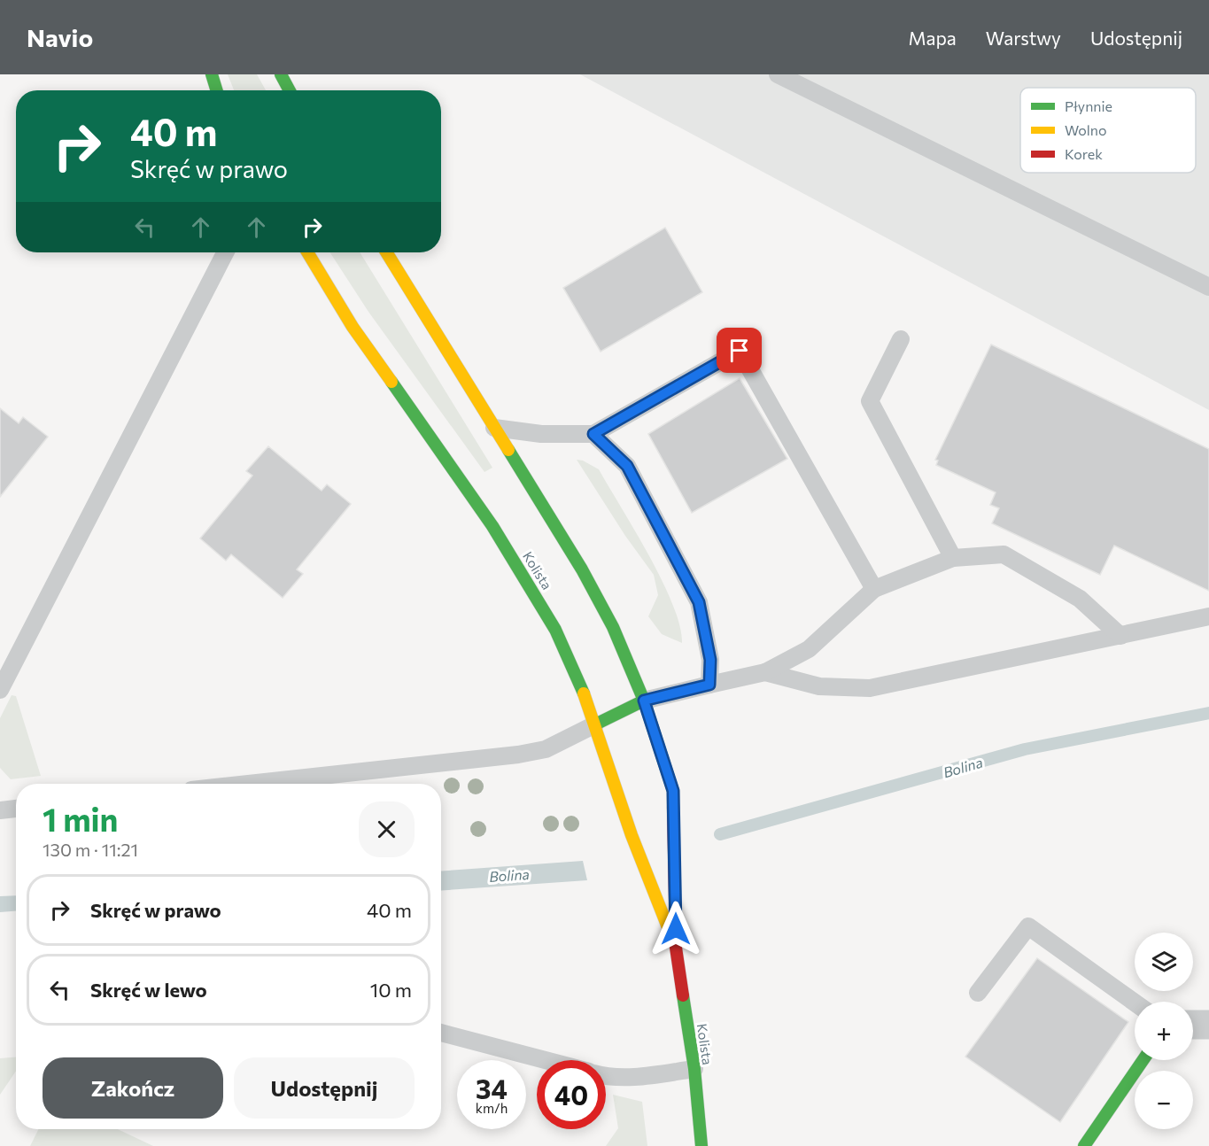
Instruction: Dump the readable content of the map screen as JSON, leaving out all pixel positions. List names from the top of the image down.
{
  "streets": {
    "street": ["Kolista"]
  },
  "water": ["Bolina"],
  "legend": ["Płynnie", "Wolno", "Korek"],
  "page": {
    "header": "Navio",
    "nav": ["Mapa", "Warstwy", "Udostępnij"],
    "turn": ["40 m", "Skręć w prawo"],
    "heading": ["1 min", "130 m · 11:21"],
    "list": [
      {
        "name": "Skręć w prawo",
        "value": "40 m"
      },
      {
        "name": "Skręć w lewo",
        "value": "10 m"
      }
    ],
    "map_buttons": ["+", "−"],
    "buttons": ["Zakończ", "Udostępnij"],
    "speed": "34 km/h",
    "limit": "40"
  }
}
